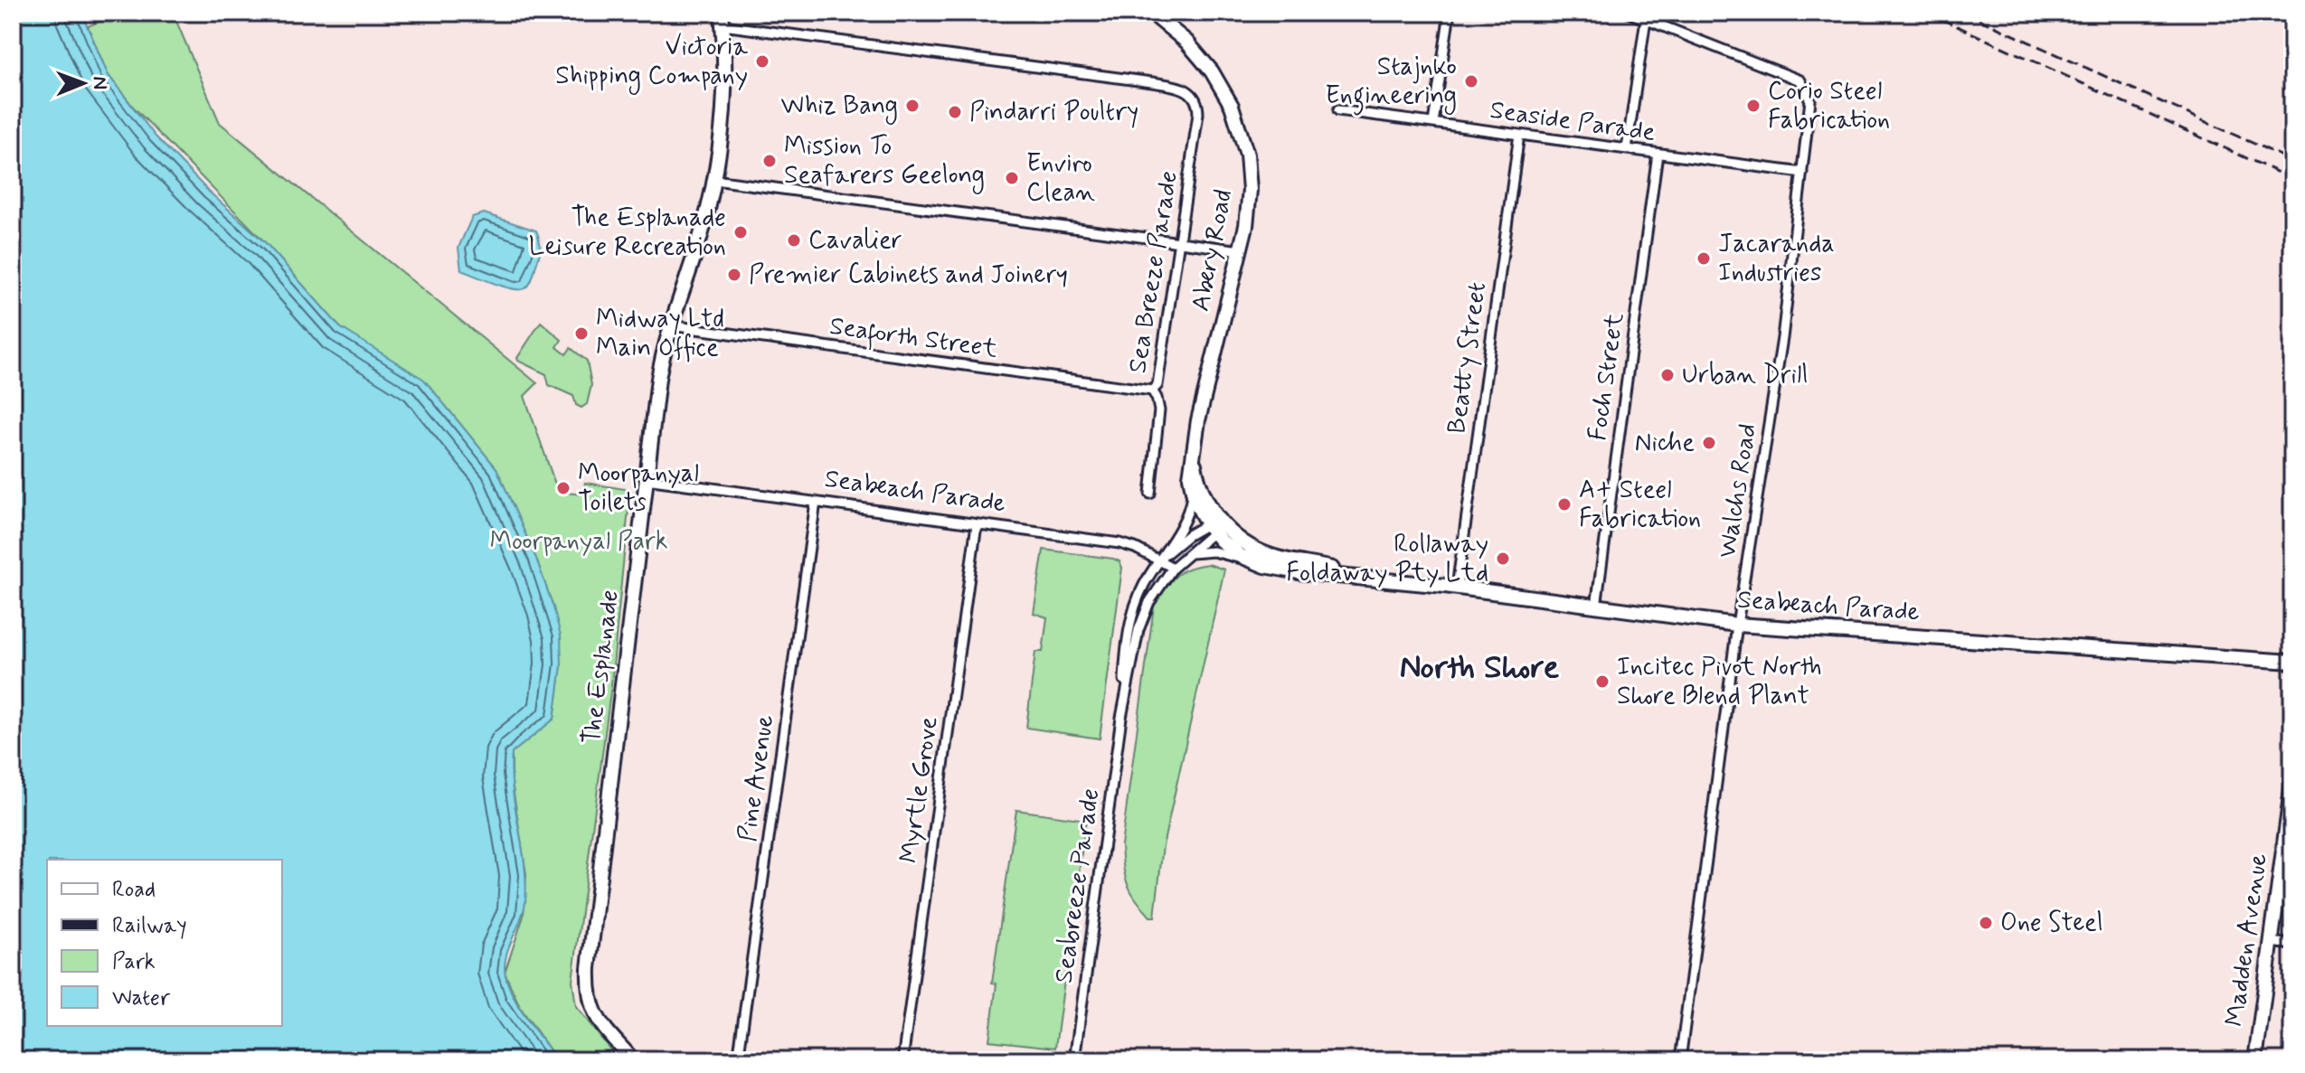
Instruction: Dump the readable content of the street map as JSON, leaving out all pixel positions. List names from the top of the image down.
{
  "streets": {
    "main road": [
      "Abery Road",
      "Seabeach Parade",
      "The Esplanade",
      "Madden Avenue"
    ],
    "street": [
      "Seaside Parade",
      "Sea Breeze Parade",
      "Seaforth Street",
      "Beatty Street",
      "Foch Street",
      "Walchs Road",
      "Pine Avenue",
      "Myrtle Grove",
      "Seabreeze Parade"
    ]
  },
  "crossings": [
    ["Seaside Parade", "Beatty Street"],
    ["Seaside Parade", "Foch Street"],
    ["Seaside Parade", "Walchs Road"],
    ["Abery Road", "Seabeach Parade"],
    ["Abery Road", "Seabreeze Parade"],
    ["Sea Breeze Parade", "Seaforth Street"],
    ["Sea Breeze Parade", "The Esplanade"],
    ["Seaforth Street", "The Esplanade"],
    ["Beatty Street", "Seabeach Parade"],
    ["Foch Street", "Seabeach Parade"],
    ["Walchs Road", "Seabeach Parade"],
    ["Seabeach Parade", "The Esplanade"],
    ["Seabeach Parade", "Pine Avenue"],
    ["Seabeach Parade", "Myrtle Grove"],
    ["Seabeach Parade", "Seabreeze Parade"]
  ],
  "districts": ["North Shore"],
  "parks": ["Moorpanyal Park"],
  "places": [
    "Victoria Shipping Company",
    "Stajnko Engineering",
    "Whiz Bang",
    "Corio Steel Fabrication",
    "Pindarri Poultry",
    "Mission To Seafarers Geelong",
    "Enviro Clean",
    "The Esplanade Leisure Recreation",
    "Cavalier",
    "Jacaranda Industries",
    "Premier Cabinets and Joinery",
    "Midway Ltd Main Office",
    "Urban Drill",
    "Niche",
    "Moorpanyal Toilets",
    "A+ Steel Fabrication",
    "Rollaway Foldaway Pty Ltd",
    "Incitec Pivot North Shore Blend Plant",
    "One Steel"
  ],
  "legend": [
    "Road",
    "Railway",
    "Park",
    "Water"
  ],
  "north": "right"
}
